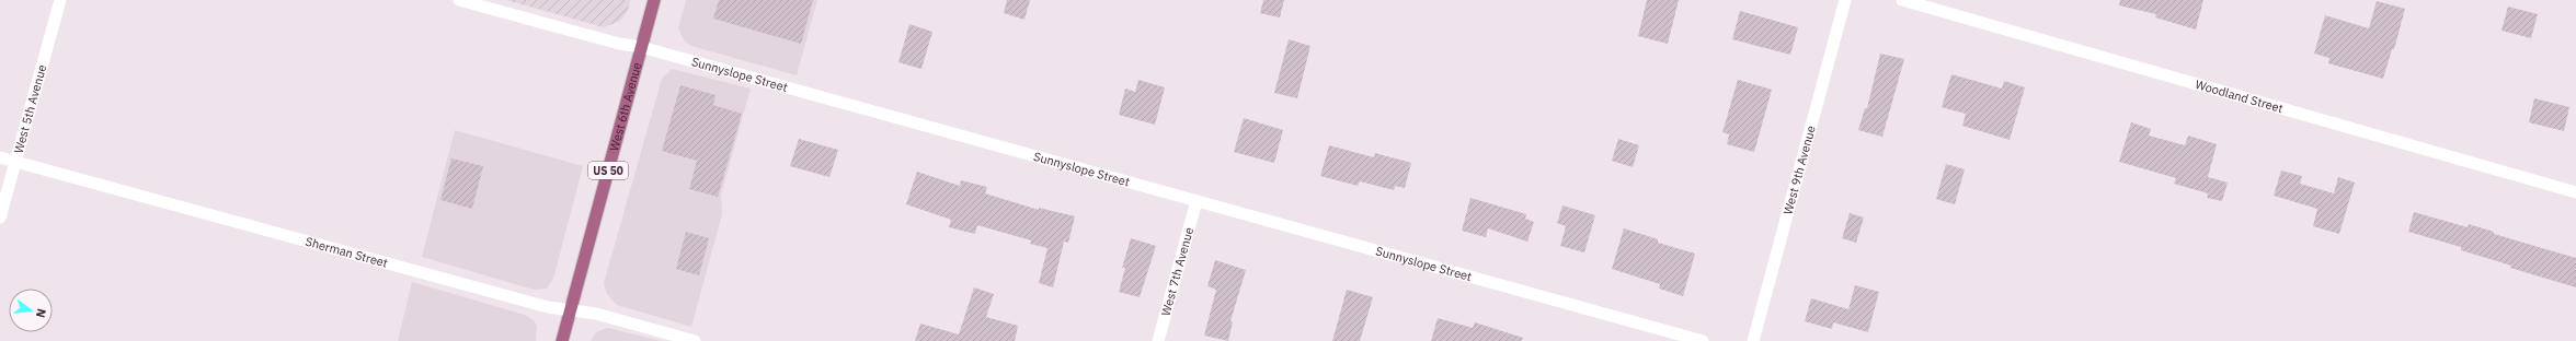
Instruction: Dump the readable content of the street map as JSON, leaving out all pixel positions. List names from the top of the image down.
{
  "streets": {
    "main road": ["West 6th Avenue", "US 50"],
    "street": [
      "Sunnyslope Street",
      "Woodland Street",
      "West 5th Avenue",
      "West 9th Avenue",
      "Sherman Street",
      "West 7th Avenue"
    ]
  },
  "crossings": [
    ["Sunnyslope Street", "West 6th Avenue"],
    ["Sunnyslope Street", "West 7th Avenue"],
    ["West 6th Avenue", "Sherman Street"],
    ["West 5th Avenue", "Sherman Street"]
  ],
  "north": "right"
}
